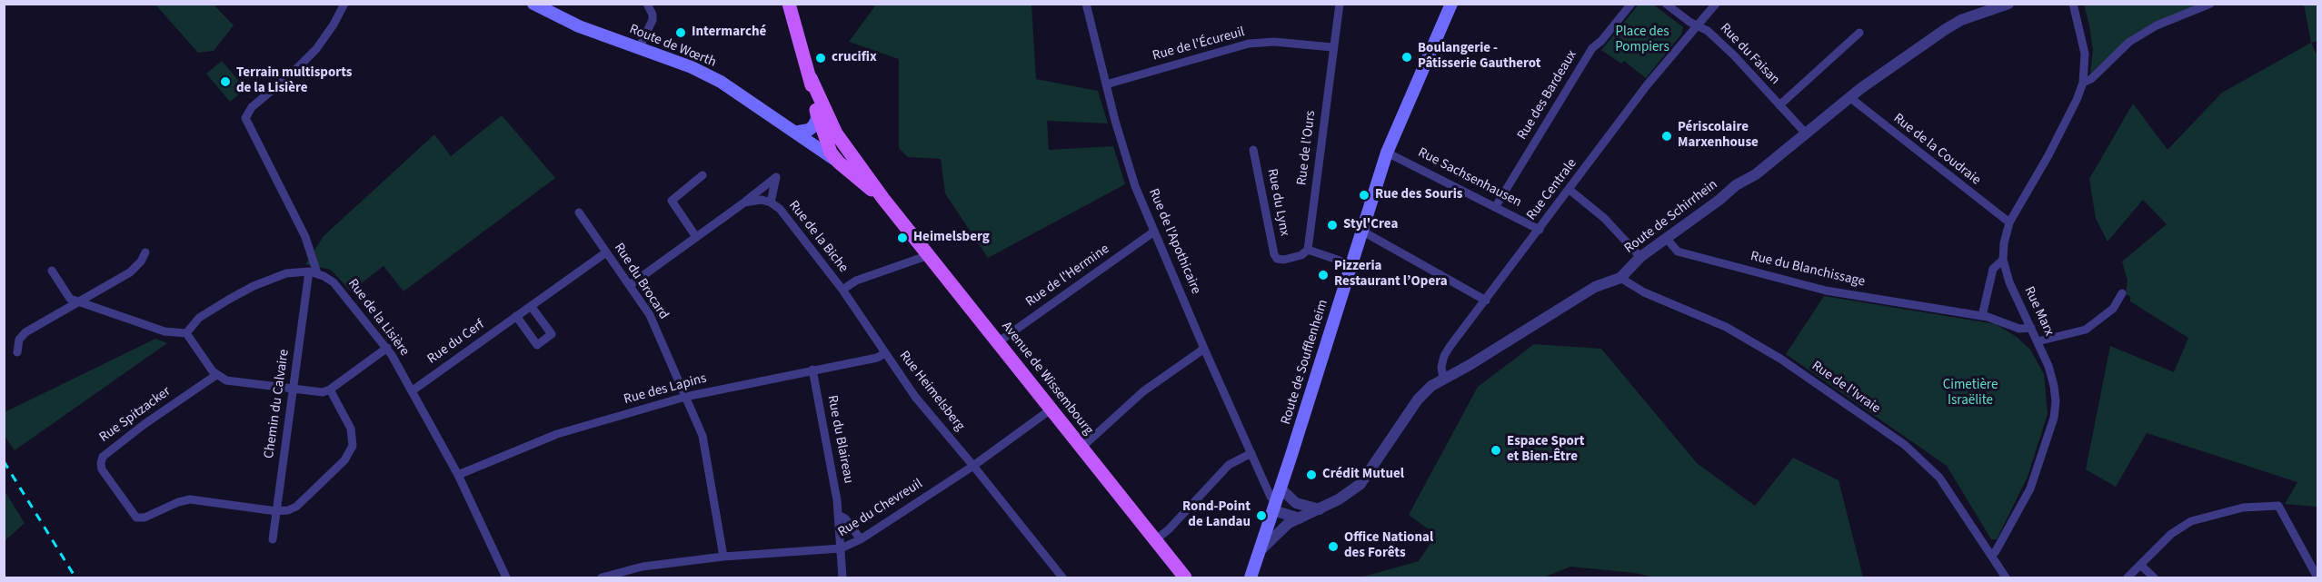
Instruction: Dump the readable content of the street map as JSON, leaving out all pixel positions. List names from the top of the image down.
{
  "streets": {
    "main road": ["Route de Wœrth", "Route de Soufflenheim", "Avenue de Wissembourg"],
    "street": [
      "Rue de l'Écureuil",
      "Rue du Faisan",
      "Rue des Bardeaux",
      "Rue de l'Ours",
      "Rue de la Coudraie",
      "Rue Sachsenhausen",
      "Rue Centrale",
      "Rue du Lynx",
      "Route de Schirrhein",
      "Rue de la Biche",
      "Rue de l'Apothicaire",
      "Rue du Blanchissage",
      "Rue de l'Hermine",
      "Rue du Brocard",
      "Rue Marx",
      "Rue de la Lisière",
      "Rue du Cerf",
      "Rue de l'Ivraie",
      "Rue des Lapins",
      "Rue Heimelsberg",
      "Chemin du Calvaire",
      "Rue Spitzacker",
      "Rue du Blaireau",
      "Rue du Chevreuil"
    ]
  },
  "crossings": [
    ["Rue de l'Écureuil", "Rue de l'Ours"],
    ["Rue de l'Écureuil", "Rue de l'Apothicaire"],
    ["Route de Wœrth", "Avenue de Wissembourg"],
    ["Rue du Faisan", "Rue Centrale"],
    ["Rue du Faisan", "Route de Schirrhein"],
    ["Rue des Bardeaux", "Rue Sachsenhausen"],
    ["Rue de l'Ours", "Rue du Lynx"],
    ["Rue de la Coudraie", "Route de Schirrhein"],
    ["Rue de la Coudraie", "Rue Marx"],
    ["Rue Sachsenhausen", "Rue Centrale"],
    ["Rue Sachsenhausen", "Route de Soufflenheim"],
    ["Rue Centrale", "Route de Schirrhein"],
    ["Route de Schirrhein", "Rue du Blanchissage"],
    ["Route de Schirrhein", "Route de Soufflenheim"],
    ["Route de Schirrhein", "Rue de l'Ivraie"],
    ["Rue de la Biche", "Rue du Brocard"],
    ["Rue de la Biche", "Rue Heimelsberg"],
    ["Rue de l'Apothicaire", "Rue de l'Hermine"],
    ["Rue de l'Apothicaire", "Route de Soufflenheim"],
    ["Rue du Blanchissage", "Rue Marx"],
    ["Rue de l'Hermine", "Avenue de Wissembourg"],
    ["Rue du Brocard", "Rue du Cerf"],
    ["Rue du Brocard", "Rue des Lapins"],
    ["Rue du Brocard", "Rue du Chevreuil"],
    ["Rue Marx", "Rue de l'Ivraie"],
    ["Rue de la Lisière", "Rue du Cerf"],
    ["Rue de la Lisière", "Rue des Lapins"],
    ["Rue de la Lisière", "Chemin du Calvaire"],
    ["Avenue de Wissembourg", "Rue du Chevreuil"],
    ["Rue des Lapins", "Rue Heimelsberg"],
    ["Rue des Lapins", "Rue du Blaireau"],
    ["Rue Heimelsberg", "Rue du Chevreuil"],
    ["Chemin du Calvaire", "Rue Spitzacker"],
    ["Rue du Blaireau", "Rue du Chevreuil"]
  ],
  "parks": ["Place des Pompiers", "Cimetière Israëlite"],
  "places": [
    "Intermarché",
    "Boulangerie - Pâtisserie Gautherot",
    "crucifix",
    "Terrain multisports de la Lisière",
    "Périscolaire Marxenhouse",
    "Rue des Souris",
    "Styl'Crea",
    "Heimelsberg",
    "Pizzeria Restaurant l’Opera",
    "Espace Sport et Bien-Être",
    "Crédit Mutuel",
    "Rond-Point de Landau",
    "Office National des Forêts"
  ]
}
